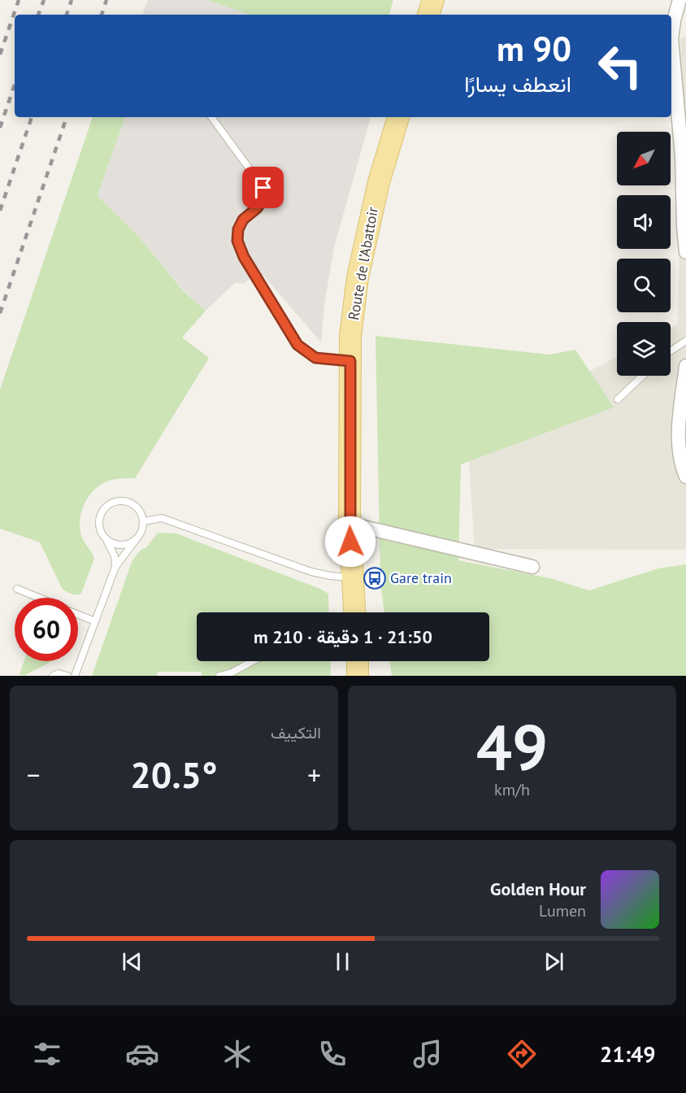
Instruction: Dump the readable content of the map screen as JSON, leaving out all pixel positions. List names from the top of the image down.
{
  "streets": {
    "main road": ["Route de l’Abattoir"]
  },
  "places": {
    "bus stop": ["Gare train"]
  },
  "north": "bottom left",
  "page": {
    "turn": ["90 m", "انعطف يسارًا"],
    "limit": "60",
    "trip": "21:50 · 1 دقيقة · 210 m",
    "tile": [
      ["49", "km/h"],
      "التكييف"
    ],
    "heat": ["−", "20.5°", "+"],
    "song": ["Golden Hour", "Lumen"],
    "tabs": "21:49"
  }
}
